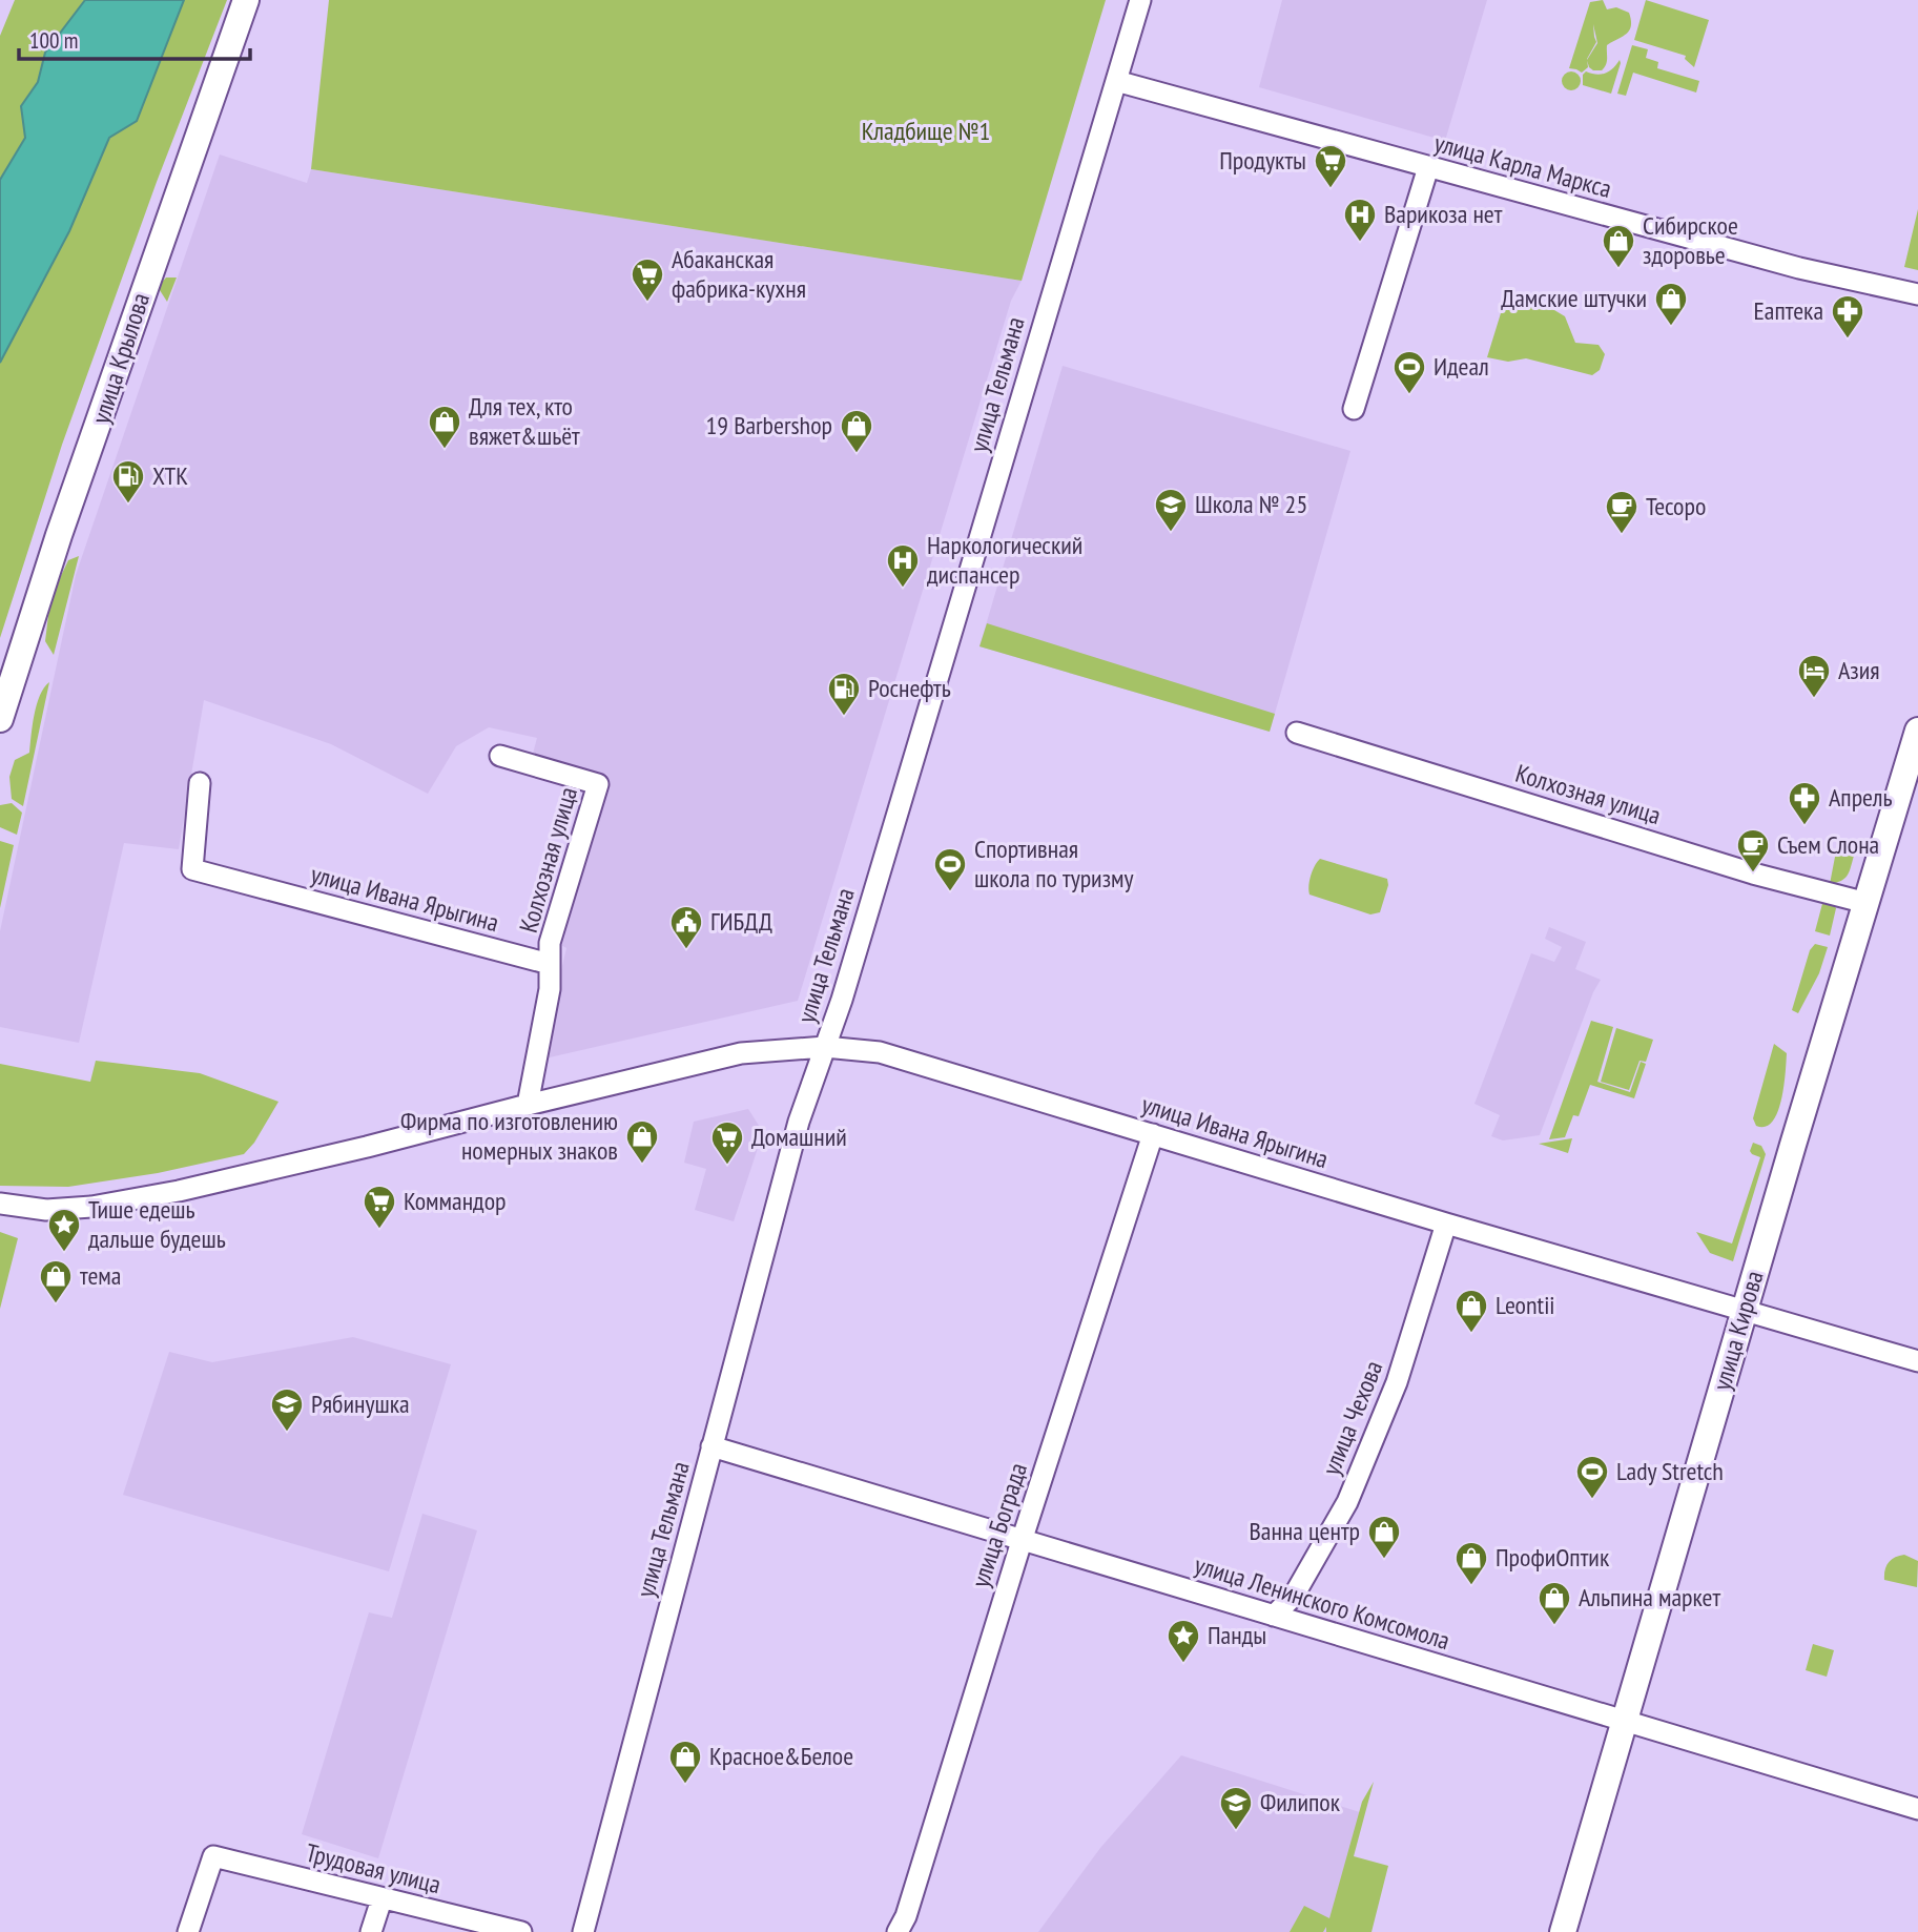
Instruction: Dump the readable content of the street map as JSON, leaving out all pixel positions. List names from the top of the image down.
{
  "streets": {
    "main road": ["улица Крылова", "улица Кирова"],
    "street": [
      "улица Карла Маркса",
      "улица Тельмана",
      "Колхозная улица",
      "улица Ивана Ярыгина",
      "улица Чехова",
      "улица Бограда",
      "улица Ленинского Комсомола",
      "Трудовая улица"
    ]
  },
  "crossings": [
    ["улица Карла Маркса", "улица Тельмана"],
    ["улица Тельмана", "улица Ивана Ярыгина"],
    ["улица Тельмана", "улица Ленинского Комсомола"],
    ["Колхозная улица", "улица Ивана Ярыгина"],
    ["Колхозная улица", "улица Кирова"],
    ["улица Ивана Ярыгина", "улица Кирова"],
    ["улица Ивана Ярыгина", "улица Чехова"],
    ["улица Ивана Ярыгина", "улица Бограда"],
    ["улица Кирова", "улица Ленинского Комсомола"],
    ["улица Чехова", "улица Ленинского Комсомола"],
    ["улица Бограда", "улица Ленинского Комсомола"]
  ],
  "parks": ["Кладбище №1"],
  "places": {
    "supermarket": [
      "Продукты",
      "Абаканская фабрика-кухня",
      "Домашний",
      "Коммандор"
    ],
    "hospital": ["Варикоза нет", "Наркологический диспансер"],
    "shop": [
      "Сибирское здоровье",
      "Дамские штучки",
      "Для тех, кто вяжет&шьёт",
      "19 Barbershop",
      "Фирма по изготовлению номерных знаков",
      "тема",
      "Leontii",
      "Ванна центр",
      "ПрофиОптик",
      "Альпина маркет",
      "Красное&Белое"
    ],
    "pharmacy": ["Еаптека", "Апрель"],
    "sports": ["Идеал", "Спортивная школа по туризму", "Lady Stretch"],
    "fuel station": ["ХТК", "Роснефть"],
    "school or university": ["Школа № 25", "Рябинушка", "Филипок"],
    "cafe": ["Тесоро", "Съем Слона"],
    "hotel": ["Азия"],
    "public building": ["ГИБДД"],
    "place": ["Тише едешь дальше будешь", "Панды"]
  },
  "scale_bar": "100 m"
}
